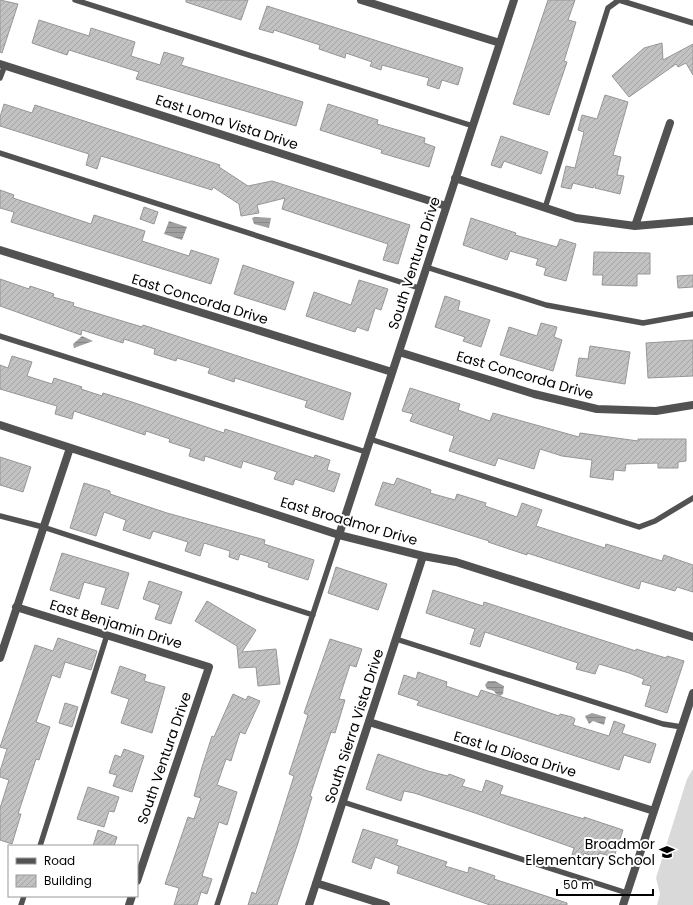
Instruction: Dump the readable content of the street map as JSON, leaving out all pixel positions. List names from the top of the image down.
{
  "streets": {
    "street": [
      "East Loma Vista Drive",
      "South Ventura Drive",
      "East Concorda Drive",
      "East Broadmor Drive",
      "East Benjamin Drive",
      "South Sierra Vista Drive",
      "East la Diosa Drive"
    ]
  },
  "crossings": [
    ["East Loma Vista Drive", "South Ventura Drive"],
    ["South Ventura Drive", "East Concorda Drive"],
    ["South Ventura Drive", "East Broadmor Drive"],
    ["South Ventura Drive", "East Benjamin Drive"],
    ["East Broadmor Drive", "South Sierra Vista Drive"],
    ["South Sierra Vista Drive", "East la Diosa Drive"]
  ],
  "places": {
    "school or university": ["Broadmor Elementary School"]
  },
  "legend": ["Road", "Building"],
  "scale_bar": "50 m"
}
